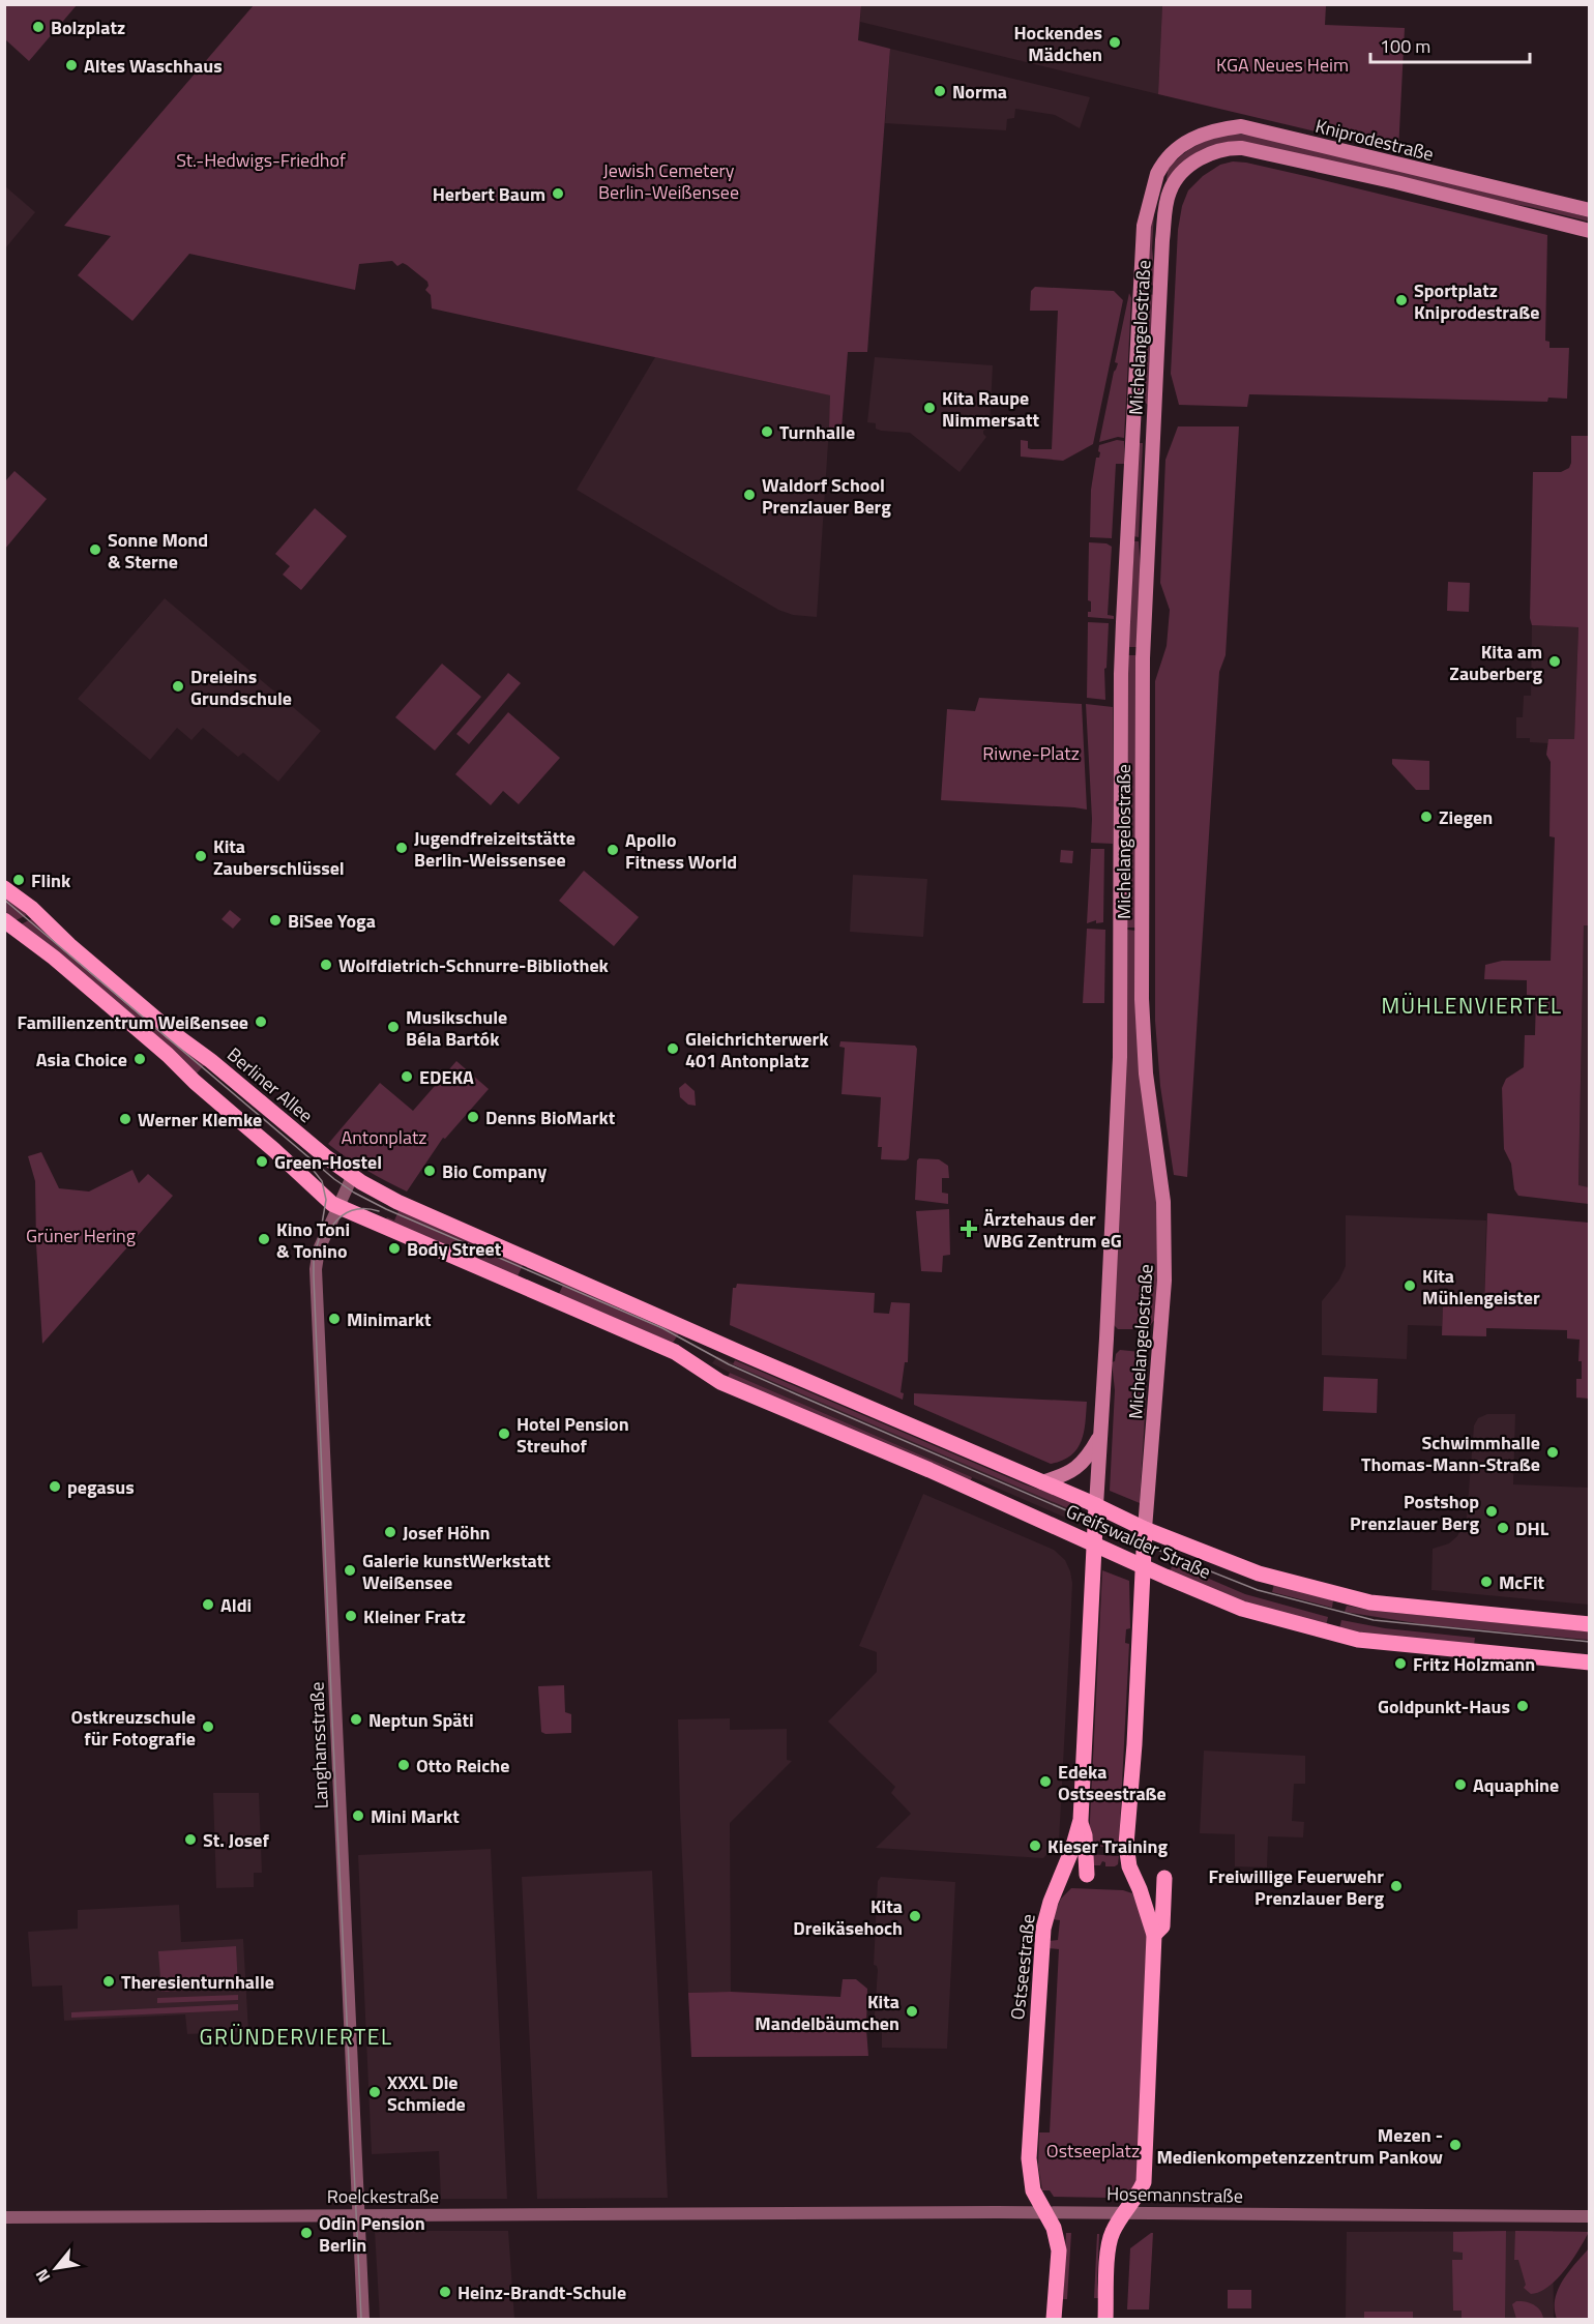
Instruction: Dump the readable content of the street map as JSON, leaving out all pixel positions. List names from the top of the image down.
{
  "streets": {
    "main road": [
      "Kniprodestraße",
      "Michelangelostraße",
      "Berliner Allee",
      "Greifswalder Straße",
      "Ostseestraße"
    ],
    "street": ["Langhansstraße", "Hosemannstraße", "Roelckestraße"]
  },
  "crossings": [
    ["Kniprodestraße", "Michelangelostraße"],
    ["Michelangelostraße", "Greifswalder Straße"],
    ["Michelangelostraße", "Ostseestraße"],
    ["Berliner Allee", "Greifswalder Straße"],
    ["Berliner Allee", "Langhansstraße"],
    ["Greifswalder Straße", "Langhansstraße"],
    ["Greifswalder Straße", "Ostseestraße"],
    ["Langhansstraße", "Roelckestraße"],
    ["Ostseestraße", "Hosemannstraße"],
    ["Hosemannstraße", "Roelckestraße"]
  ],
  "districts": ["MÜHLENVIERTEL", "GRÜNDERVIERTEL"],
  "parks": [
    "KGA Neues Heim",
    "St.-Hedwigs-Friedhof",
    "Jewish Cemetery Berlin-Weißensee",
    "Riwne-Platz",
    "Antonplatz",
    "Grüner Hering",
    "Ostseeplatz"
  ],
  "places": {
    "other": [
      "Bolzplatz",
      "Hockendes Mädchen",
      "Altes Waschhaus",
      "Norma",
      "Herbert Baum",
      "Sportplatz Kniprodestraße",
      "Kita Raupe Nimmersatt",
      "Turnhalle",
      "Waldorf School Prenzlauer Berg",
      "Sonne Mond & Sterne",
      "Kita am Zauberberg",
      "Dreieins Grundschule",
      "Ziegen",
      "Jugendfreizeitstätte Berlin-Weissensee",
      "Apollo Fitness World",
      "Kita Zauberschlüssel",
      "Flink",
      "BiSee Yoga",
      "Wolfdietrich-Schnurre-Bibliothek",
      "Familienzentrum Weißensee",
      "Musikschule Béla Bartók",
      "Gleichrichterwerk 401 Antonplatz",
      "Asia Choice",
      "EDEKA",
      "Denns BioMarkt",
      "Werner Klemke",
      "Green-Hostel",
      "Bio Company",
      "Kino Toni & Tonino",
      "Body Street",
      "Kita Mühlengeister",
      "Minimarkt",
      "Hotel Pension Streuhof",
      "Schwimmhalle Thomas-Mann-Straße",
      "pegasus",
      "Postshop Prenzlauer Berg",
      "DHL",
      "Josef Höhn",
      "Galerie kunstWerkstatt Weißensee",
      "McFit",
      "Aldi",
      "Kleiner Fratz",
      "Fritz Holzmann",
      "Goldpunkt-Haus",
      "Neptun Späti",
      "Ostkreuzschule für Fotografie",
      "Otto Reiche",
      "Edeka Ostseestraße",
      "Aquaphine",
      "Mini Markt",
      "St. Josef",
      "Kieser Training",
      "Freiwillige Feuerwehr Prenzlauer Berg",
      "Kita Dreikäsehoch",
      "Theresienturnhalle",
      "Kita Mandelbäumchen",
      "XXXL Die Schmiede",
      "Mezen - Medienkompetenzzentrum Pankow",
      "Odin Pension Berlin",
      "Heinz-Brandt-Schule"
    ],
    "health": ["Ärztehaus der WBG Zentrum eG"]
  },
  "scale_bar": "100 m",
  "north": "bottom left"
}
